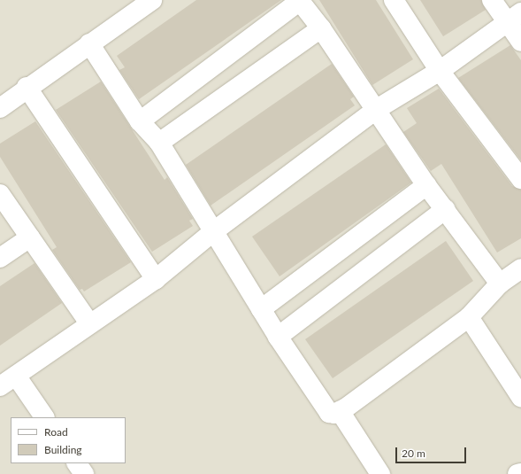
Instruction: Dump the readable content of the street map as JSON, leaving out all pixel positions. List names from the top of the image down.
{
  "legend": ["Road", "Building"],
  "scale_bar": "20 m"
}
